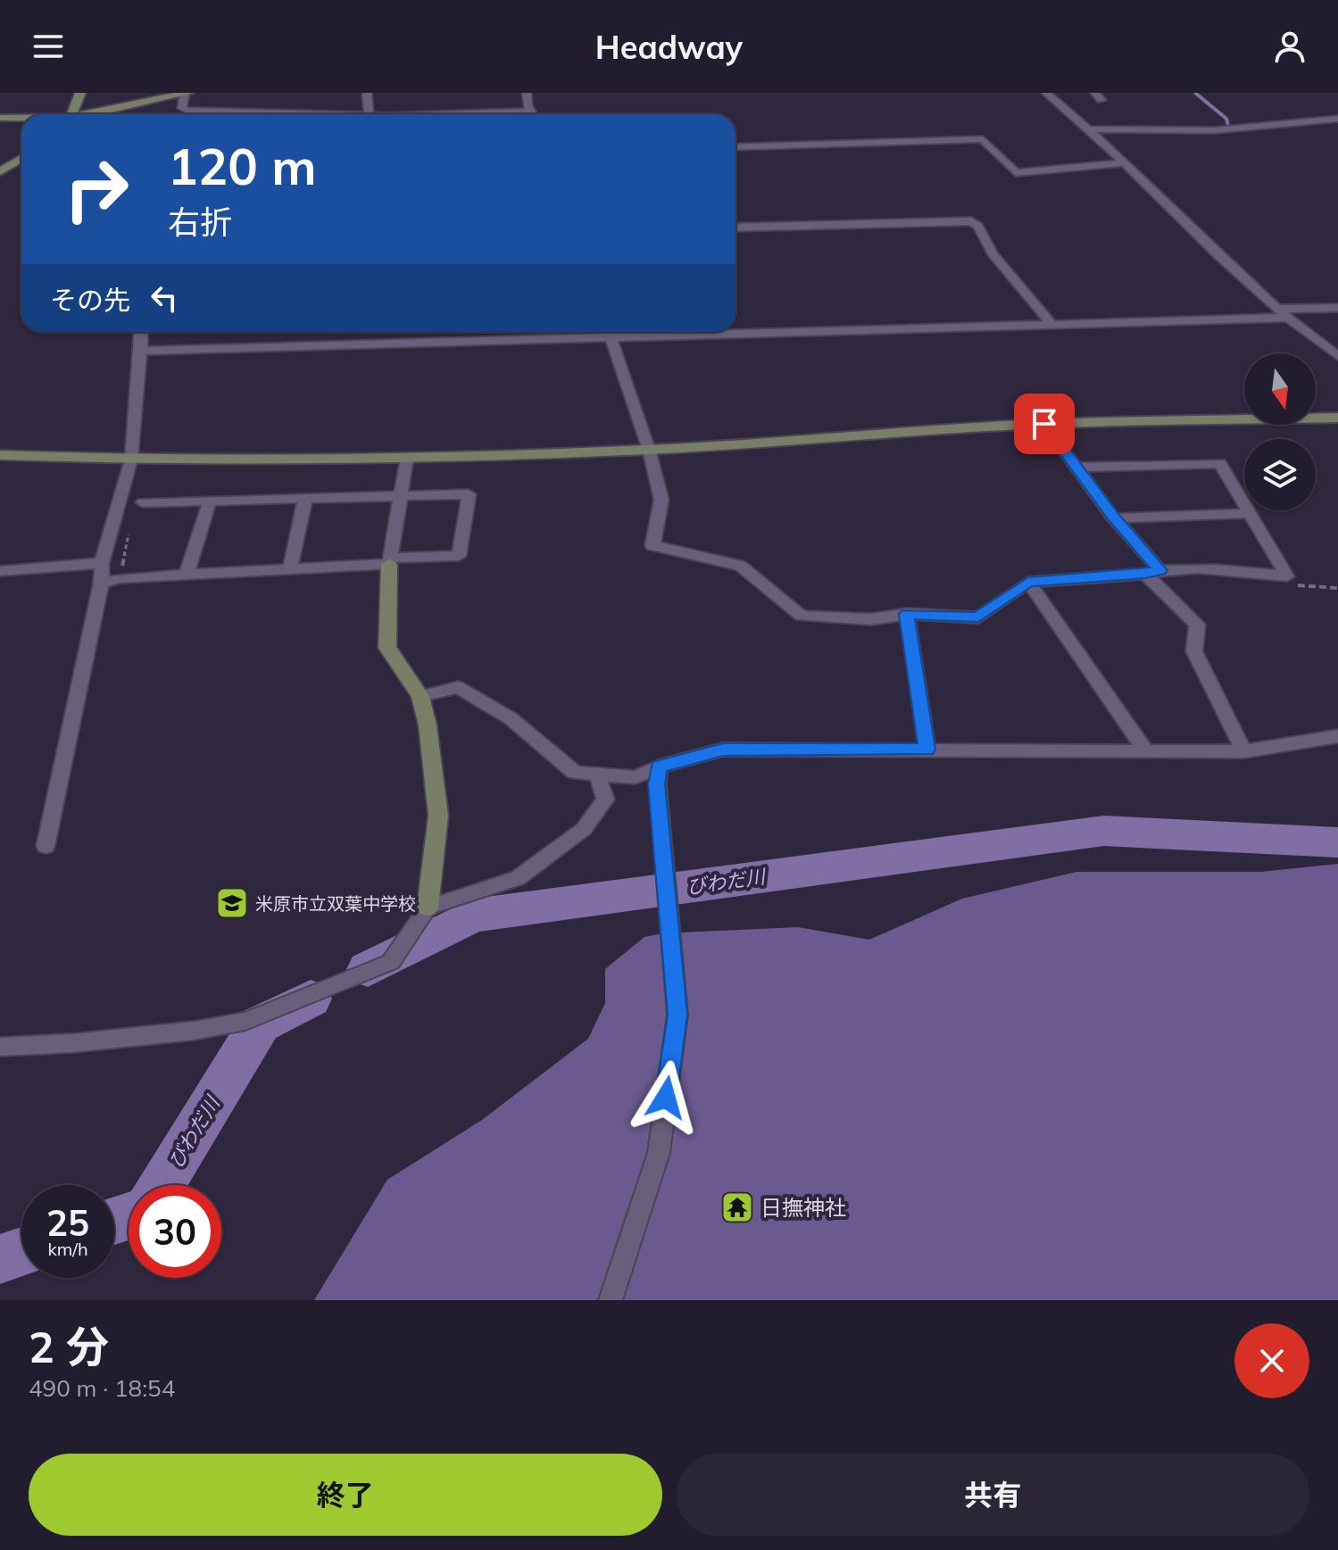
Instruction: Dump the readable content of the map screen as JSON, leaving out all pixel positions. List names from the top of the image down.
{
  "water": ["びわだ川"],
  "places": {
    "school or university": ["米原市立双葉中学校"],
    "temple": ["日撫神社"]
  },
  "north": "bottom",
  "page": {
    "header": "Headway",
    "turn": ["120 m", "右折"],
    "then": "その先",
    "speed": "25 km/h",
    "limit": "30",
    "heading": ["2 分", "490 m · 18:54"],
    "buttons": ["終了", "共有"]
  }
}
